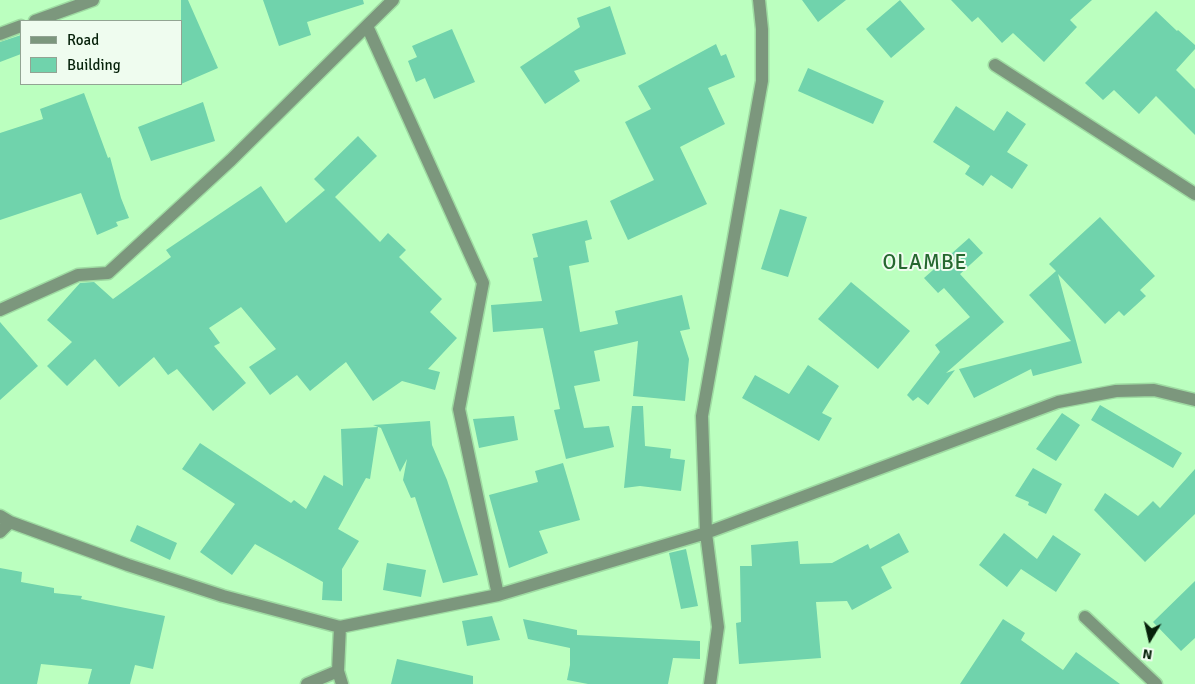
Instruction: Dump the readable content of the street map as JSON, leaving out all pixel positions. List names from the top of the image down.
{
  "districts": ["OLAMBE"],
  "legend": ["Road", "Building"],
  "north": "bottom"
}
